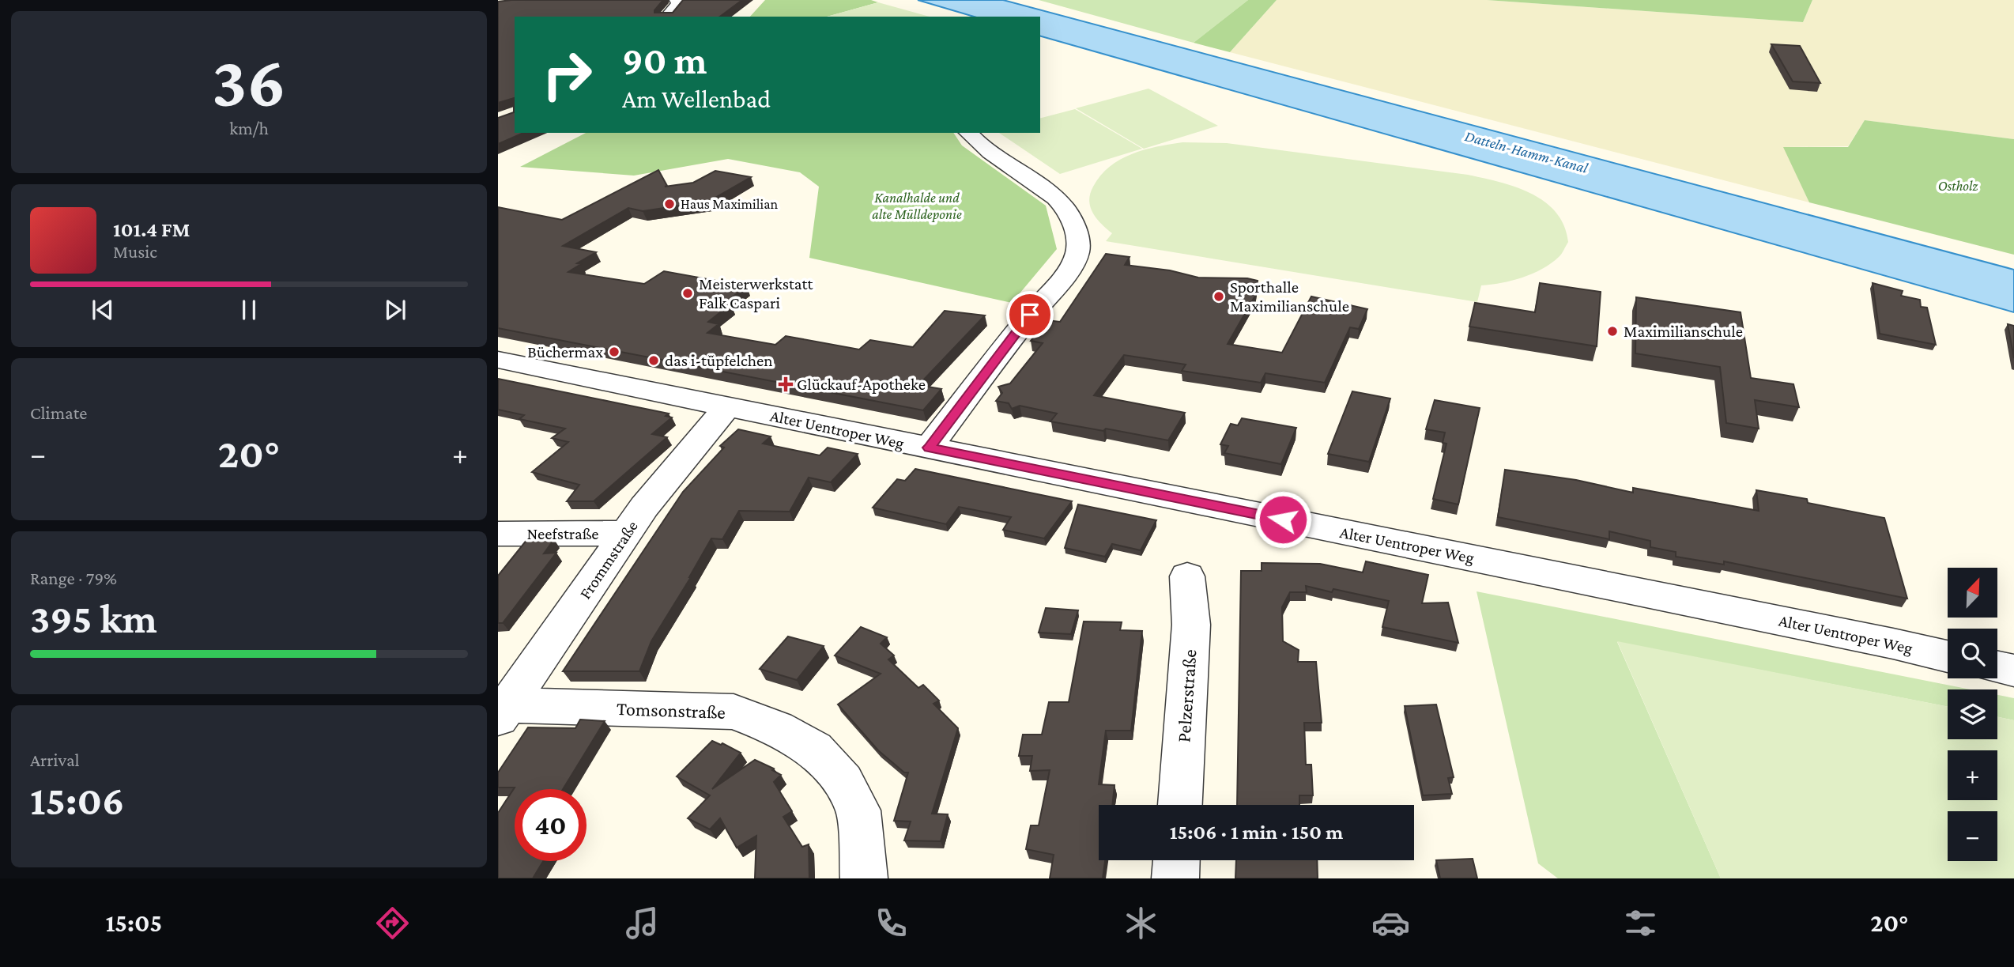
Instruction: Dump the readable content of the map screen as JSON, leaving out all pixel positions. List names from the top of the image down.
{
  "streets": {
    "street": [
      "Alter Uentroper Weg",
      "Neefstraße",
      "Frommstraße",
      "Pelzerstraße",
      "Tomsonstraße"
    ]
  },
  "crossings": [
    ["Alter Uentroper Weg", "Frommstraße"],
    ["Neefstraße", "Frommstraße"],
    ["Frommstraße", "Tomsonstraße"]
  ],
  "water": ["Datteln-Hamm-Kanal"],
  "parks": ["Ostholz", "Kanalhalde und alte Mülldeponie"],
  "places": {
    "other": [
      "Haus Maximilian",
      "Meisterwerkstatt Falk Caspari",
      "Sporthalle Maximilianschule",
      "Maximilianschule",
      "Büchermax",
      "das i-tüpfelchen"
    ],
    "health": ["Glückauf-Apotheke"]
  },
  "north": "top right",
  "page": {
    "tile": [
      ["36", "km/h"],
      "Climate",
      ["Range · 79%", "395 km"],
      ["Arrival", "15:06"]
    ],
    "turn": ["90 m", "Am Wellenbad"],
    "song": ["101.4 FM", "Music"],
    "heat": ["−", "20°", "+"],
    "map_buttons": ["+", "−"],
    "limit": "40",
    "trip": "15:06 · 1 min · 150 m",
    "tabs": ["15:05", "20°"]
  }
}
